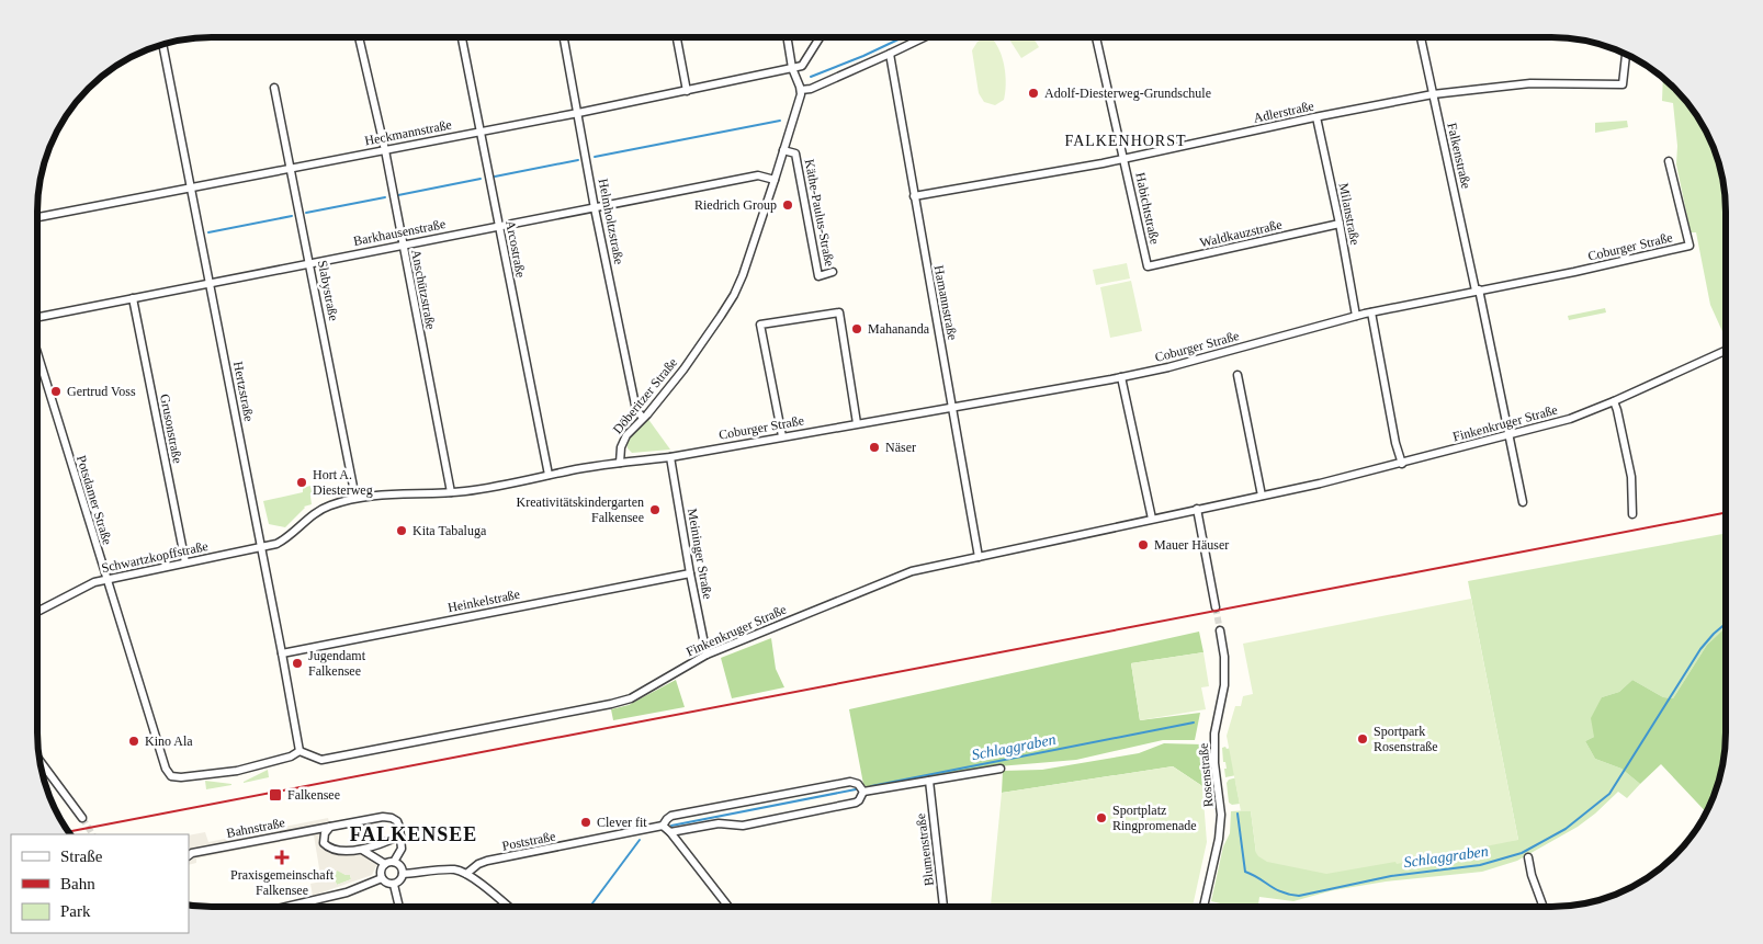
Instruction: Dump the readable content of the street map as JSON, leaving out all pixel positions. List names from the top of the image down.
{
  "streets": {
    "street": [
      "Adlerstraße",
      "Heckmannstraße",
      "Falkenstraße",
      "Habichtstraße",
      "Käthe-Paulus-Straße",
      "Milanstraße",
      "Helmholtzstraße",
      "Barkhausenstraße",
      "Waldkauzstraße",
      "Coburger Straße",
      "Arcostraße",
      "Anschützstraße",
      "Slabystraße",
      "Hamannstraße",
      "Hertzstraße",
      "Döberitzer Straße",
      "Finkenkruger Straße",
      "Grusonstraße",
      "Potsdamer Straße",
      "Meininger Straße",
      "Schwartzkopffstraße",
      "Heinkelstraße",
      "Rosenstraße",
      "Bahnstraße",
      "Poststraße",
      "Blumenstraße"
    ]
  },
  "crossings": [
    ["Adlerstraße", "Falkenstraße"],
    ["Adlerstraße", "Habichtstraße"],
    ["Adlerstraße", "Milanstraße"],
    ["Adlerstraße", "Hamannstraße"],
    ["Heckmannstraße", "Helmholtzstraße"],
    ["Heckmannstraße", "Arcostraße"],
    ["Heckmannstraße", "Anschützstraße"],
    ["Heckmannstraße", "Slabystraße"],
    ["Heckmannstraße", "Hertzstraße"],
    ["Falkenstraße", "Coburger Straße"],
    ["Falkenstraße", "Finkenkruger Straße"],
    ["Habichtstraße", "Waldkauzstraße"],
    ["Käthe-Paulus-Straße", "Döberitzer Straße"],
    ["Milanstraße", "Waldkauzstraße"],
    ["Milanstraße", "Coburger Straße"],
    ["Helmholtzstraße", "Barkhausenstraße"],
    ["Helmholtzstraße", "Döberitzer Straße"],
    ["Barkhausenstraße", "Arcostraße"],
    ["Barkhausenstraße", "Anschützstraße"],
    ["Barkhausenstraße", "Slabystraße"],
    ["Barkhausenstraße", "Hertzstraße"],
    ["Barkhausenstraße", "Döberitzer Straße"],
    ["Barkhausenstraße", "Grusonstraße"],
    ["Coburger Straße", "Hamannstraße"],
    ["Coburger Straße", "Döberitzer Straße"],
    ["Coburger Straße", "Meininger Straße"],
    ["Hamannstraße", "Finkenkruger Straße"],
    ["Hertzstraße", "Finkenkruger Straße"],
    ["Hertzstraße", "Potsdamer Straße"],
    ["Hertzstraße", "Schwartzkopffstraße"],
    ["Hertzstraße", "Heinkelstraße"],
    ["Finkenkruger Straße", "Potsdamer Straße"],
    ["Finkenkruger Straße", "Meininger Straße"],
    ["Grusonstraße", "Schwartzkopffstraße"],
    ["Potsdamer Straße", "Schwartzkopffstraße"],
    ["Meininger Straße", "Heinkelstraße"],
    ["Poststraße", "Blumenstraße"]
  ],
  "districts": ["FALKENHORST", "FALKENSEE"],
  "water": ["Schlaggraben"],
  "places": {
    "other": [
      "Adolf-Diesterweg-Grundschule",
      "Riedrich Group",
      "Mahananda",
      "Gertrud Voss",
      "Näser",
      "Hort A. Diesterweg",
      "Kreativitätskindergarten Falkensee",
      "Kita Tabaluga",
      "Mauer Häuser",
      "Jugendamt Falkensee",
      "Sportpark Rosenstraße",
      "Kino Ala",
      "Sportplatz Ringpromenade",
      "Clever fit"
    ],
    "transit": ["Falkensee"],
    "health": ["Praxisgemeinschaft Falkensee"]
  },
  "legend": ["Straße", "Bahn", "Park"]
}
